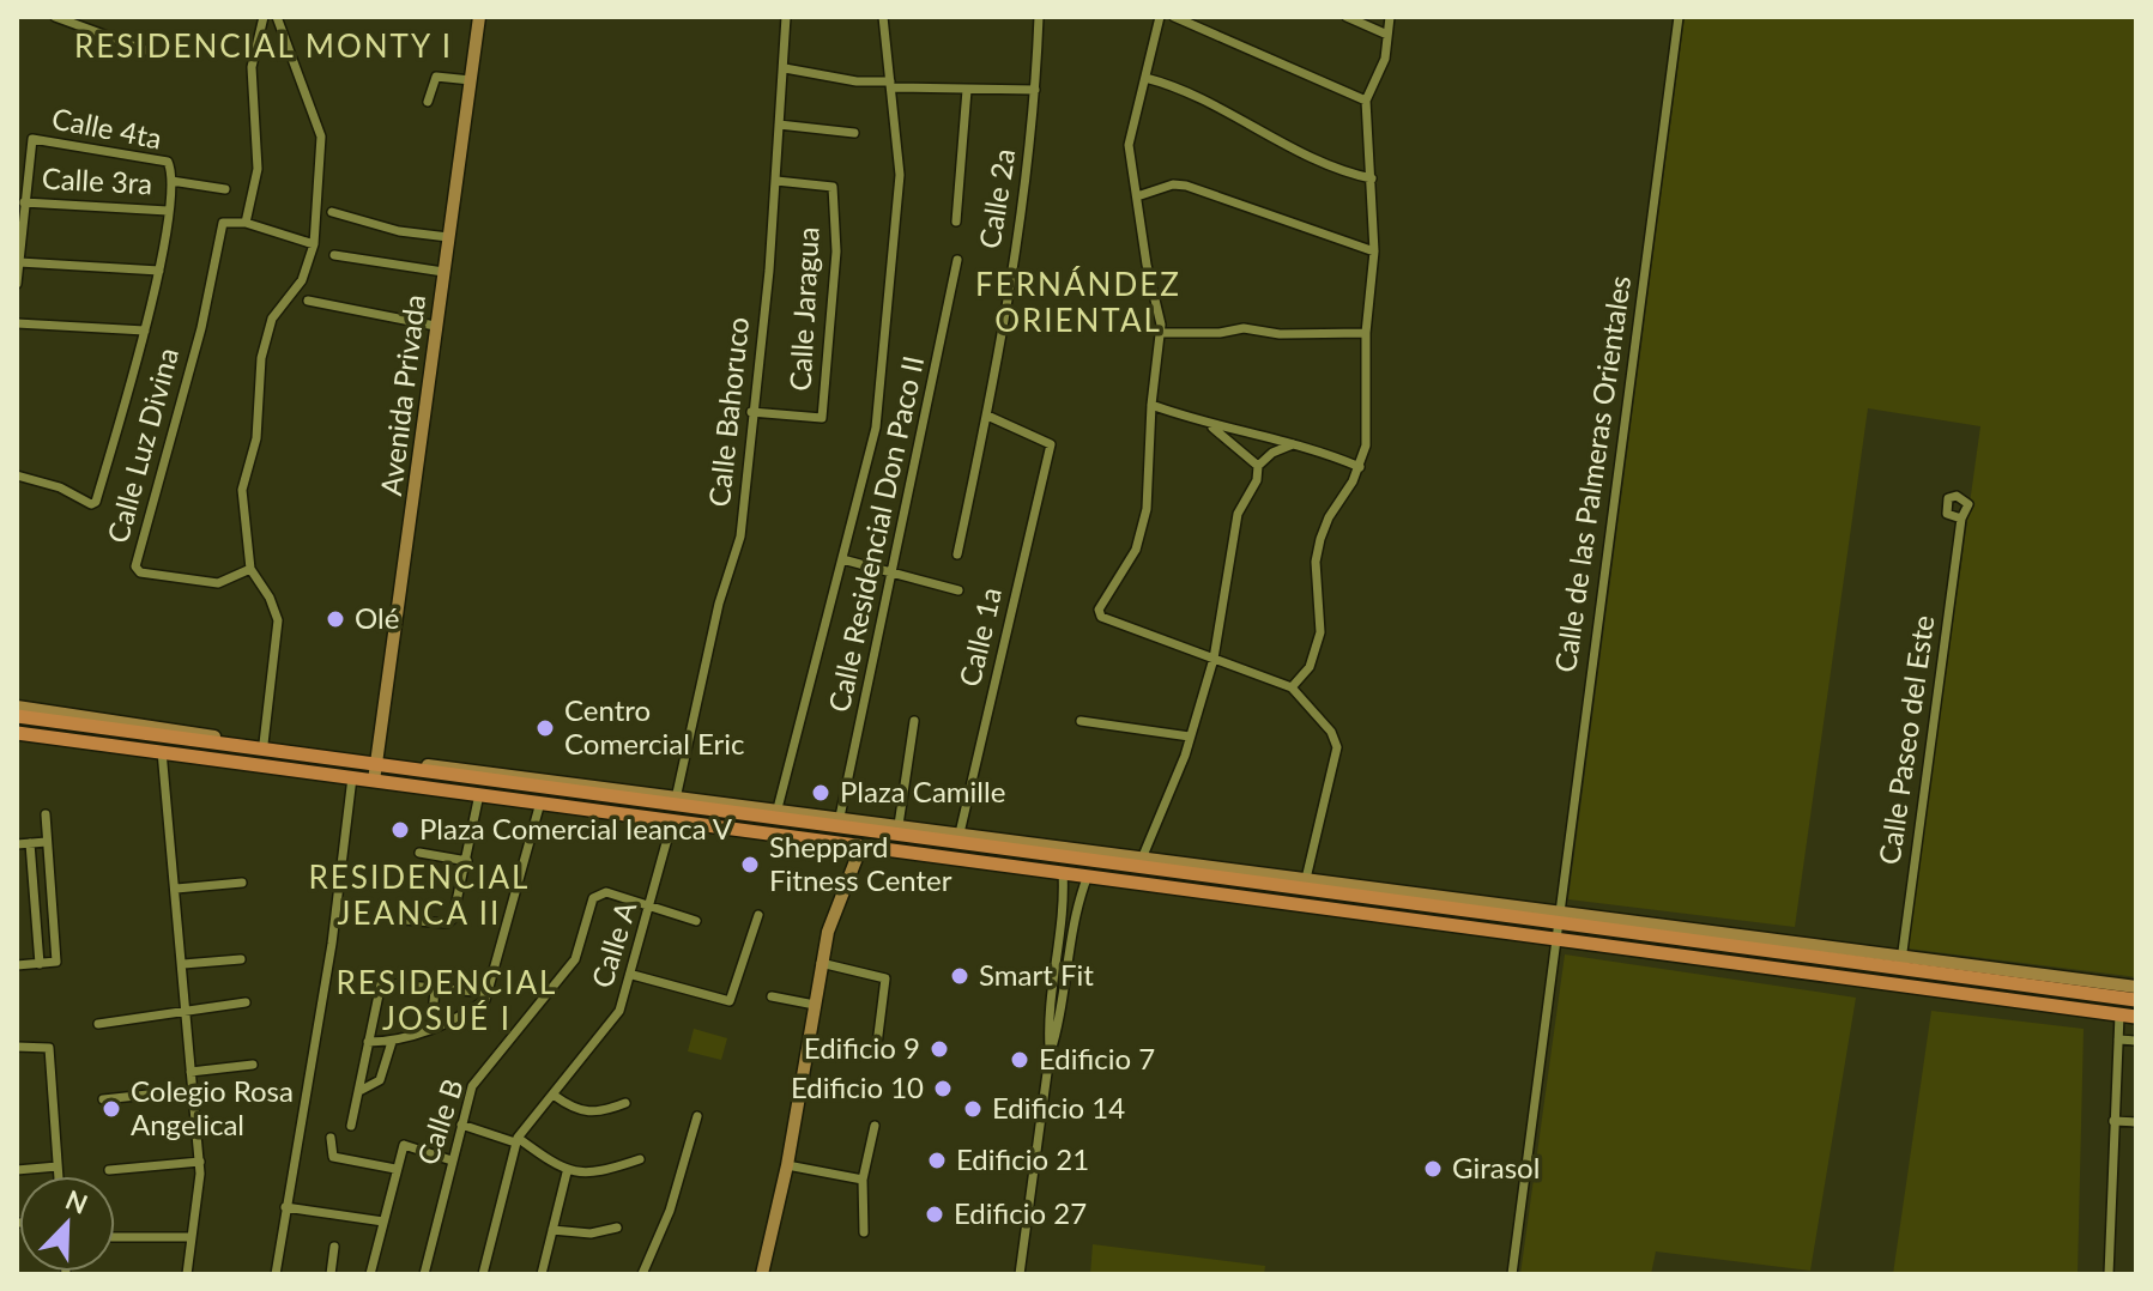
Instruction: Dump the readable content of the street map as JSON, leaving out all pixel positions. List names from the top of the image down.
{
  "streets": {
    "street": [
      "Calle 4ta",
      "Calle 3ra",
      "Calle 2a",
      "Calle Jaragua",
      "Avenida Privada",
      "Calle Bahoruco",
      "Calle Luz Divina",
      "Calle de las Palmeras Orientales",
      "Calle Residencial Don Paco II",
      "Calle 1a",
      "Calle Paseo del Este",
      "Calle A",
      "Calle B"
    ]
  },
  "crossings": [
    ["Calle 4ta", "Calle 3ra"],
    ["Calle 2a", "Calle 1a"],
    ["Calle Jaragua", "Calle Bahoruco"],
    ["Calle A", "Calle B"]
  ],
  "districts": [
    "RESIDENCIAL MONTY I",
    "FERNÁNDEZ ORIENTAL",
    "RESIDENCIAL JEANCA II",
    "RESIDENCIAL JOSUÉ I"
  ],
  "places": [
    "Olé",
    "Centro Comercial Eric",
    "Plaza Camille",
    "Plaza Comercial Ieanca V",
    "Sheppard Fitness Center",
    "Smart Fit",
    "Edificio 9",
    "Edificio 7",
    "Edificio 10",
    "Colegio Rosa Angelical",
    "Edificio 14",
    "Edificio 21",
    "Girasol",
    "Edificio 27"
  ],
  "north": "top right"
}
